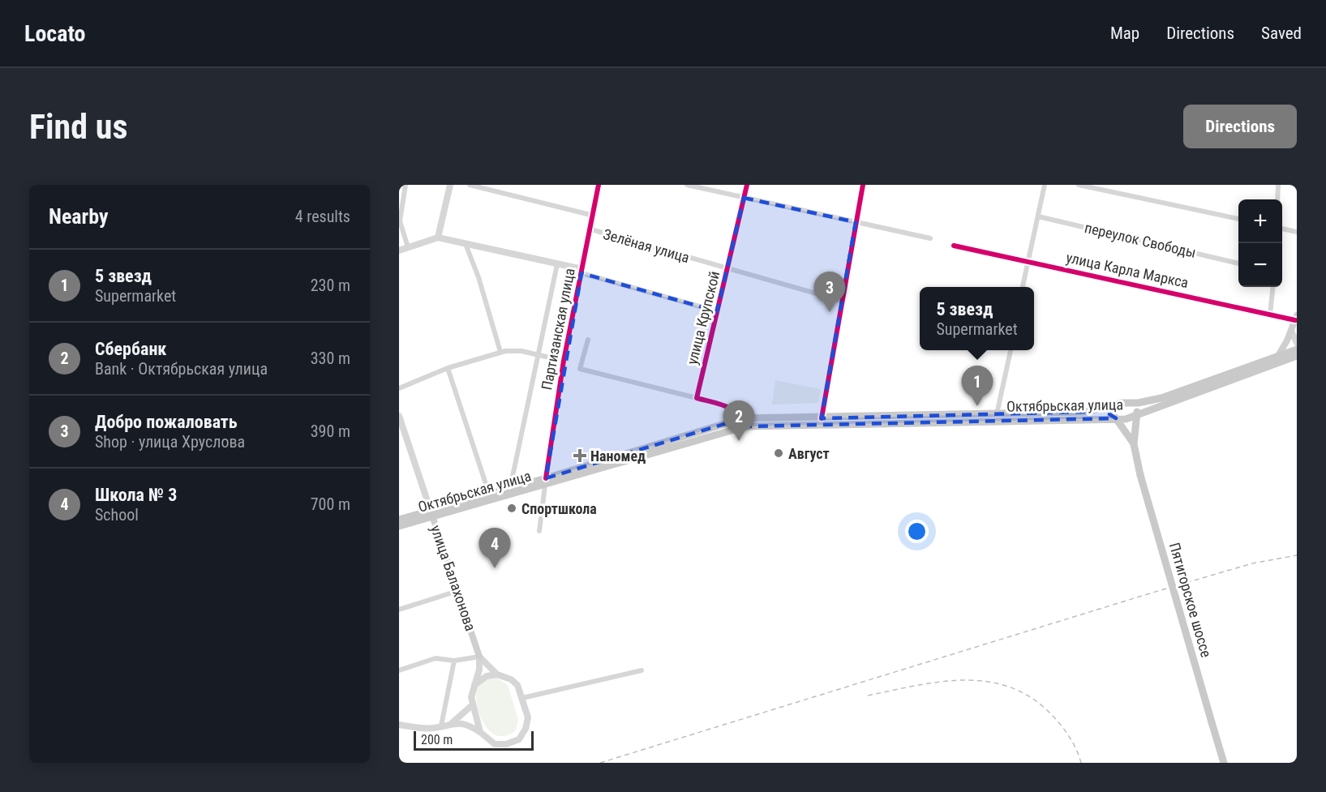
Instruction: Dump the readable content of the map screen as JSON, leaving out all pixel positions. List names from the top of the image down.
{
  "streets": {
    "main road": ["Октябрьская улица", "улица Балахонова", "Пятигорское шоссе"],
    "street": [
      "переулок Свободы",
      "Зелёная улица",
      "улица Карла Маркса",
      "улица Крупской",
      "Партизанская улица"
    ]
  },
  "crossings": [
    ["Зелёная улица", "улица Крупской"],
    ["Зелёная улица", "Партизанская улица"],
    ["Партизанская улица", "Октябрьская улица"],
    ["Октябрьская улица", "улица Балахонова"],
    ["Октябрьская улица", "Пятигорское шоссе"]
  ],
  "places": {
    "other": ["Август", "Спортшкола"],
    "health": ["Наномед"]
  },
  "scale_bar": "200 m",
  "page": {
    "header": "Locato",
    "nav": ["Map", "Directions", "Saved"],
    "buttons": "Directions",
    "title": "Find us",
    "heading": ["Nearby", "4 results"],
    "map_buttons": ["+", "−"],
    "list": [
      {
        "mark": "1",
        "name": "5 звезд",
        "note": "Supermarket",
        "value": "230 m"
      },
      {
        "mark": "2",
        "name": "Сбербанк",
        "note": "Bank · Октябрьская улица",
        "value": "330 m"
      },
      {
        "mark": "3",
        "name": "Добро пожаловать",
        "note": "Shop · улица Хруслова",
        "value": "390 m"
      },
      {
        "mark": "4",
        "name": "Школа № 3",
        "note": "School",
        "value": "700 m"
      }
    ],
    "pins": [
      "3",
      "1",
      "2",
      "4"
    ],
    "popup": ["5 звезд", "Supermarket"],
    "scale": "200 m"
  }
}
